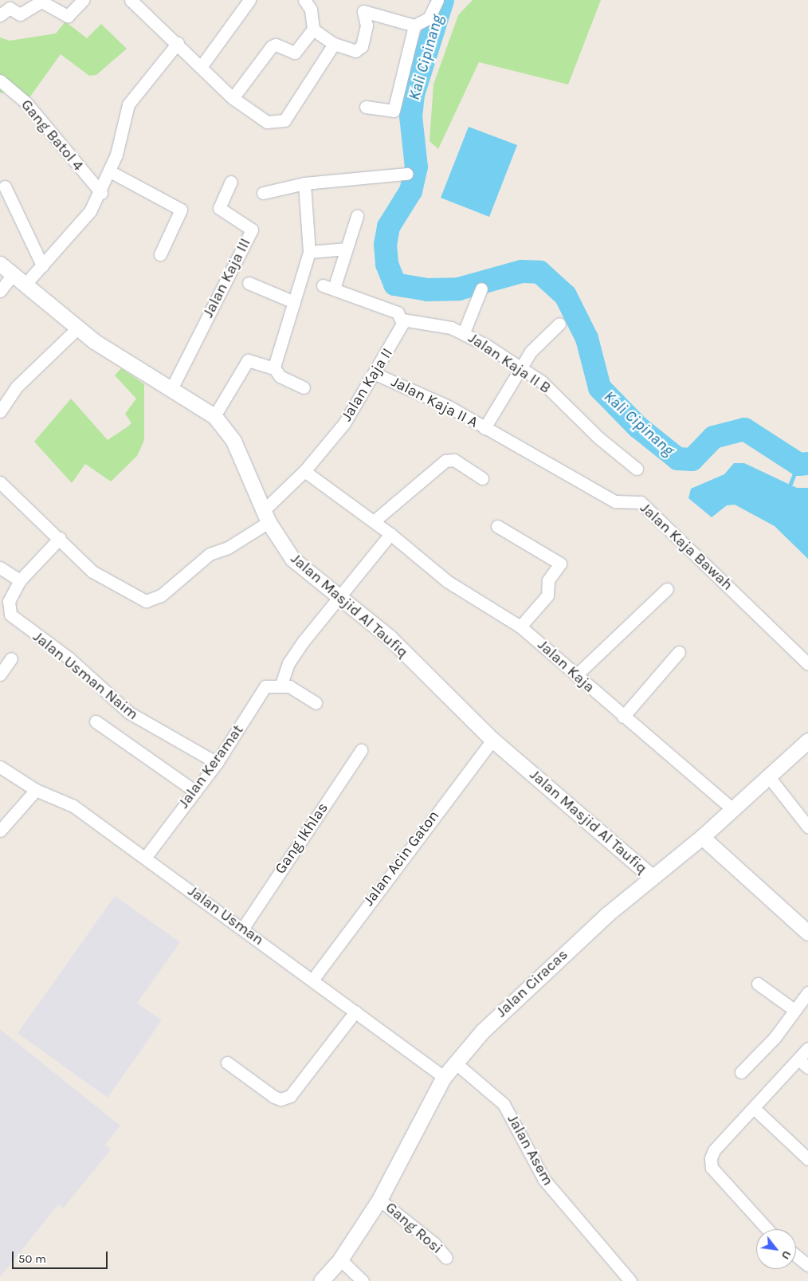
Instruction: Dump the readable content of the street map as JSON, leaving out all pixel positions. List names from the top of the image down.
{
  "streets": {
    "street": [
      "Gang Batol 4",
      "Jalan Kaja III",
      "Jalan Kaja II B",
      "Jalan Kaja II",
      "Jalan Kaja II A",
      "Jalan Kaja Bawah",
      "Jalan Masjid Al Taufiq",
      "Jalan Kaja",
      "Jalan Usman Naim",
      "Jalan Keramat",
      "Gang Ikhlas",
      "Jalan Acin Gaton",
      "Jalan Usman",
      "Jalan Ciracas",
      "Jalan Asem",
      "Gang Rosi"
    ]
  },
  "crossings": [
    ["Jalan Kaja III", "Jalan Masjid Al Taufiq"],
    ["Jalan Kaja II B", "Jalan Kaja II"],
    ["Jalan Kaja II B", "Jalan Kaja II A"],
    ["Jalan Kaja II", "Jalan Kaja II A"],
    ["Jalan Kaja II", "Jalan Masjid Al Taufiq"],
    ["Jalan Kaja II", "Jalan Kaja"],
    ["Jalan Kaja II", "Jalan Usman Naim"],
    ["Jalan Kaja II A", "Jalan Kaja Bawah"],
    ["Jalan Masjid Al Taufiq", "Jalan Acin Gaton"],
    ["Jalan Masjid Al Taufiq", "Jalan Ciracas"],
    ["Jalan Kaja", "Jalan Ciracas"],
    ["Jalan Usman Naim", "Jalan Keramat"],
    ["Jalan Keramat", "Jalan Usman"],
    ["Gang Ikhlas", "Jalan Usman"],
    ["Jalan Acin Gaton", "Jalan Usman"],
    ["Jalan Usman", "Jalan Ciracas"],
    ["Jalan Ciracas", "Jalan Asem"],
    ["Jalan Ciracas", "Gang Rosi"]
  ],
  "water": ["Kali Cipinang"],
  "scale_bar": "50 m",
  "north": "bottom right"
}
